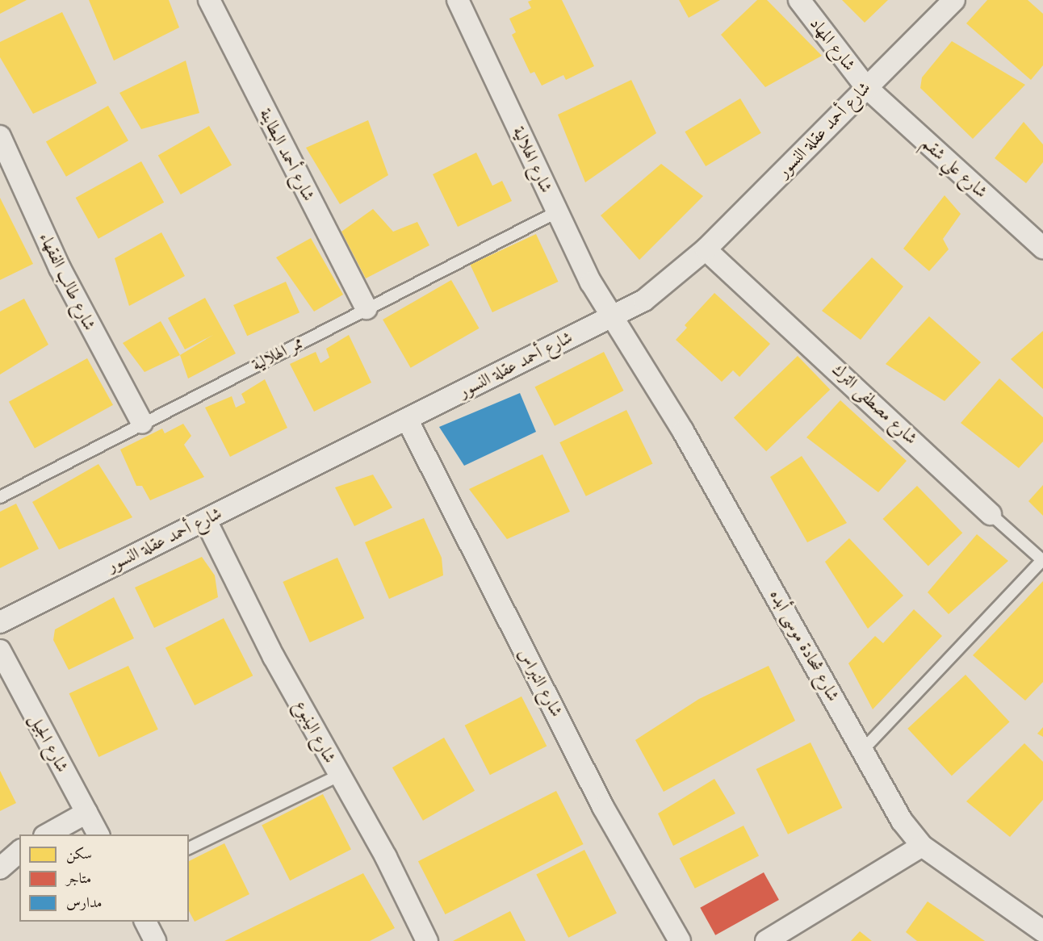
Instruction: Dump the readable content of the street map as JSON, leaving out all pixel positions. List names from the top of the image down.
{
  "streets": {
    "street": [
      "شارع المهاد",
      "شارع أحمد عقلة النسور",
      "شارع أحمد البطاينة",
      "شارع الهلالية",
      "شارع علي شقم",
      "شارع طالب الفقهاء",
      "شارع مصطفى الترك",
      "شارع شحادة موسى أبده",
      "شارع النبراس",
      "شارع الينبوع",
      "شارع الجيل"
    ],
    "lane": ["ممر الهلالية"]
  },
  "crossings": [
    ["شارع المهاد", "شارع أحمد عقلة النسور"],
    ["شارع المهاد", "شارع علي شقم"],
    ["شارع أحمد عقلة النسور", "شارع الهلالية"],
    ["شارع أحمد عقلة النسور", "شارع علي شقم"],
    ["شارع أحمد عقلة النسور", "شارع مصطفى الترك"],
    ["شارع أحمد عقلة النسور", "شارع شحادة موسى أبده"],
    ["شارع أحمد عقلة النسور", "شارع النبراس"],
    ["شارع أحمد عقلة النسور", "شارع الينبوع"],
    ["شارع أحمد البطاينة", "ممر الهلالية"],
    ["شارع الهلالية", "ممر الهلالية"],
    ["شارع الهلالية", "شارع شحادة موسى أبده"],
    ["شارع طالب الفقهاء", "ممر الهلالية"]
  ],
  "legend": ["سكن", "متاجر", "مدارس"]
}
